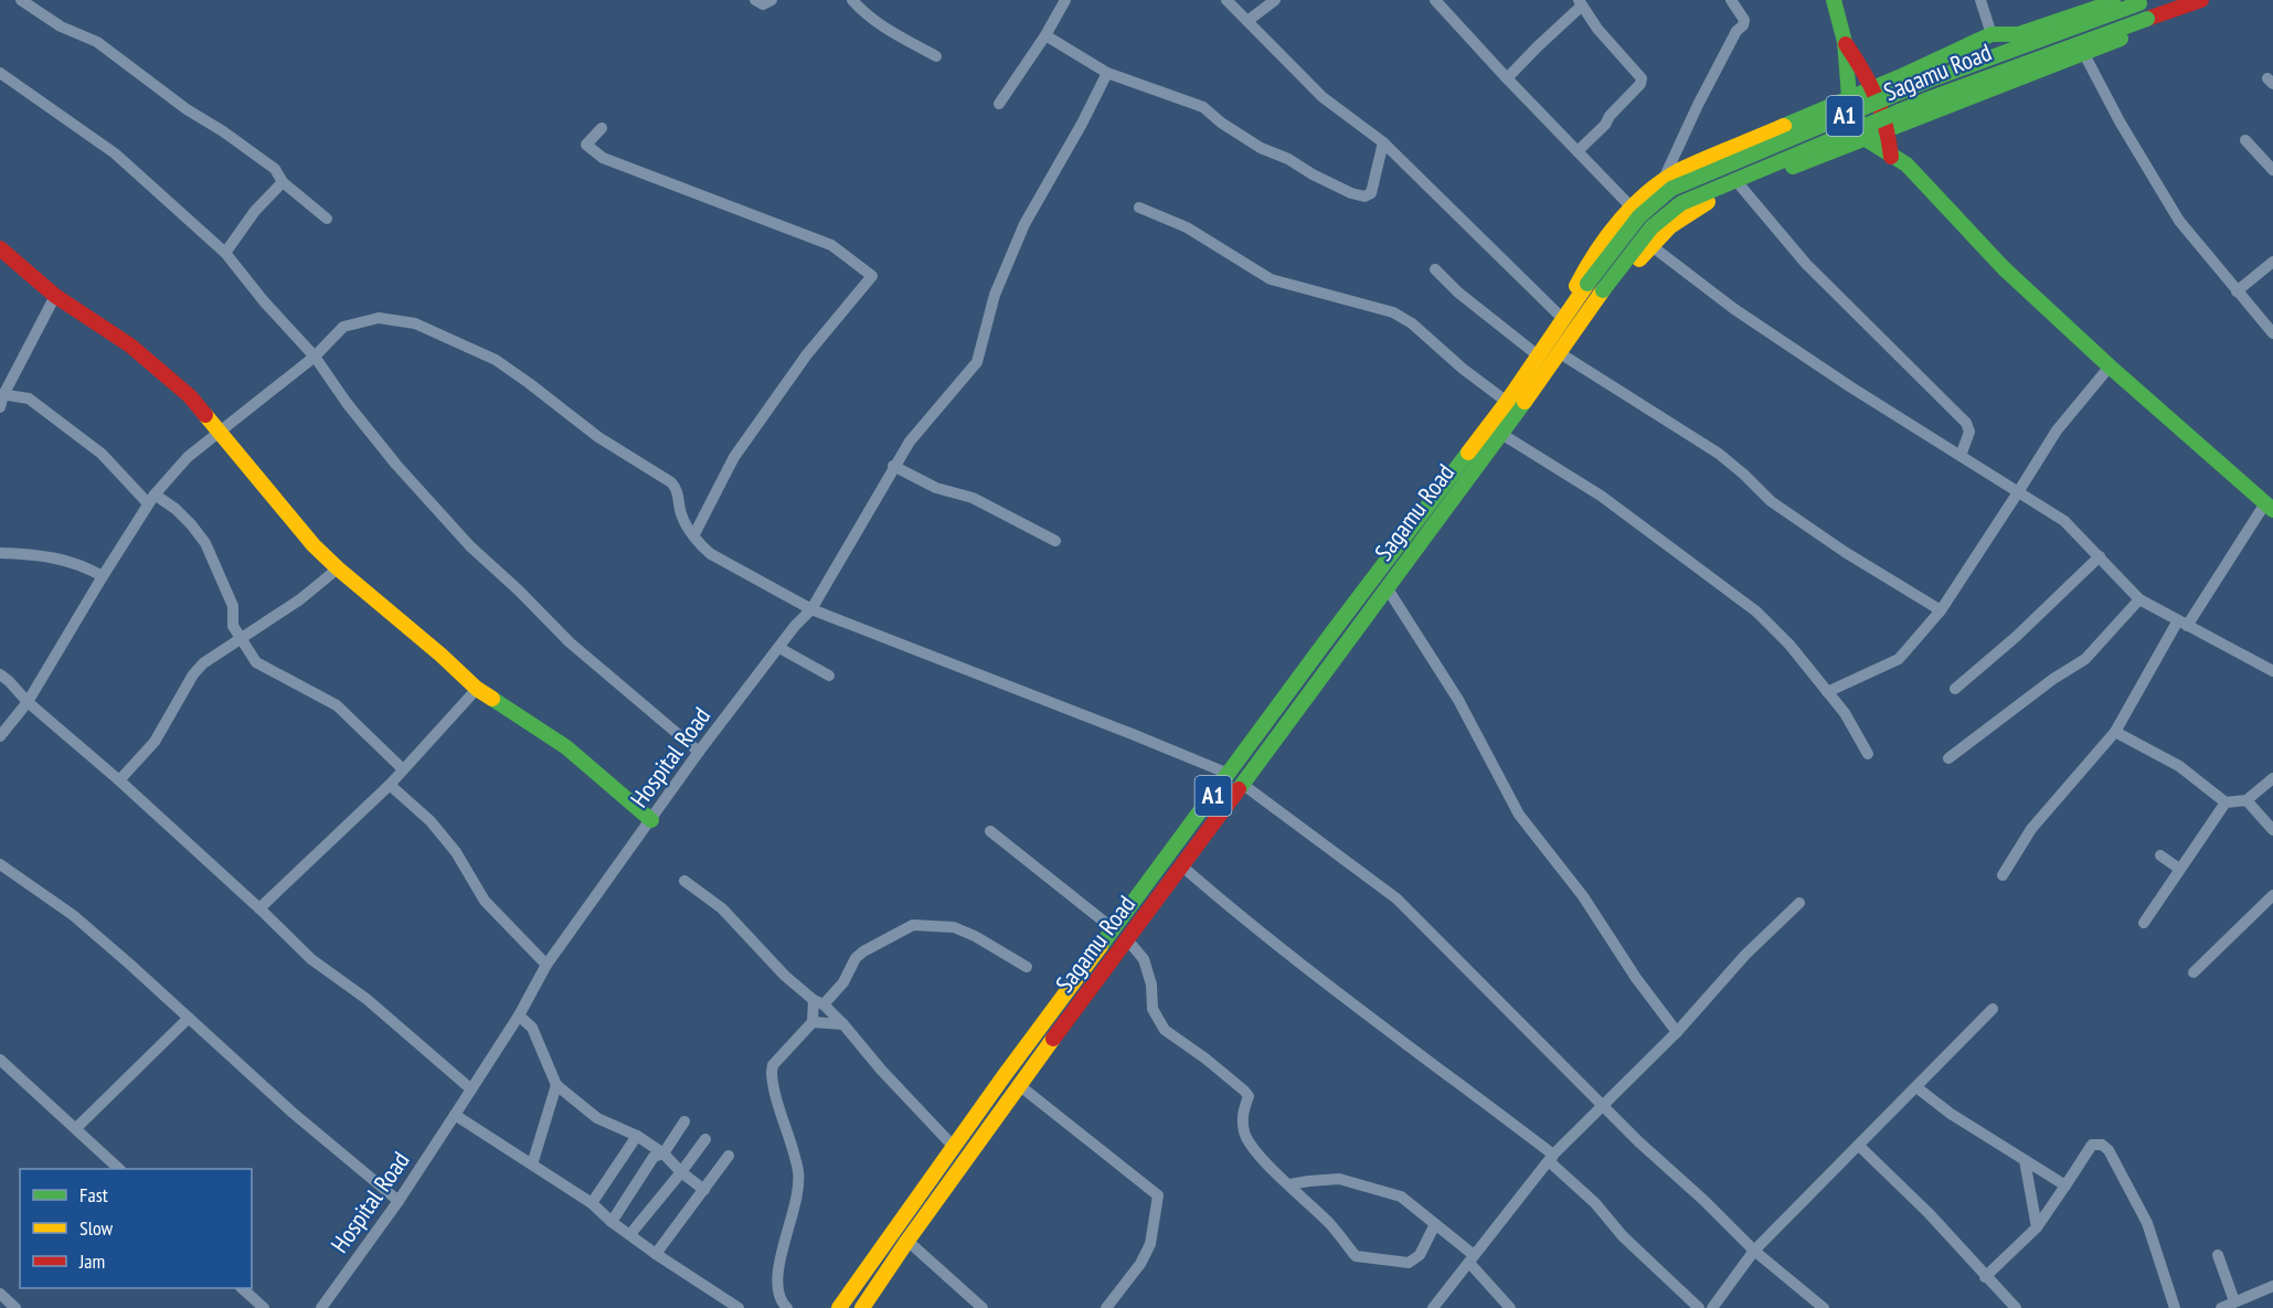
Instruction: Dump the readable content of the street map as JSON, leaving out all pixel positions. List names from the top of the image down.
{
  "streets": {
    "main road": ["Sagamu Road", "A1"],
    "street": ["Hospital Road"]
  },
  "legend": ["Fast", "Slow", "Jam"]
}
